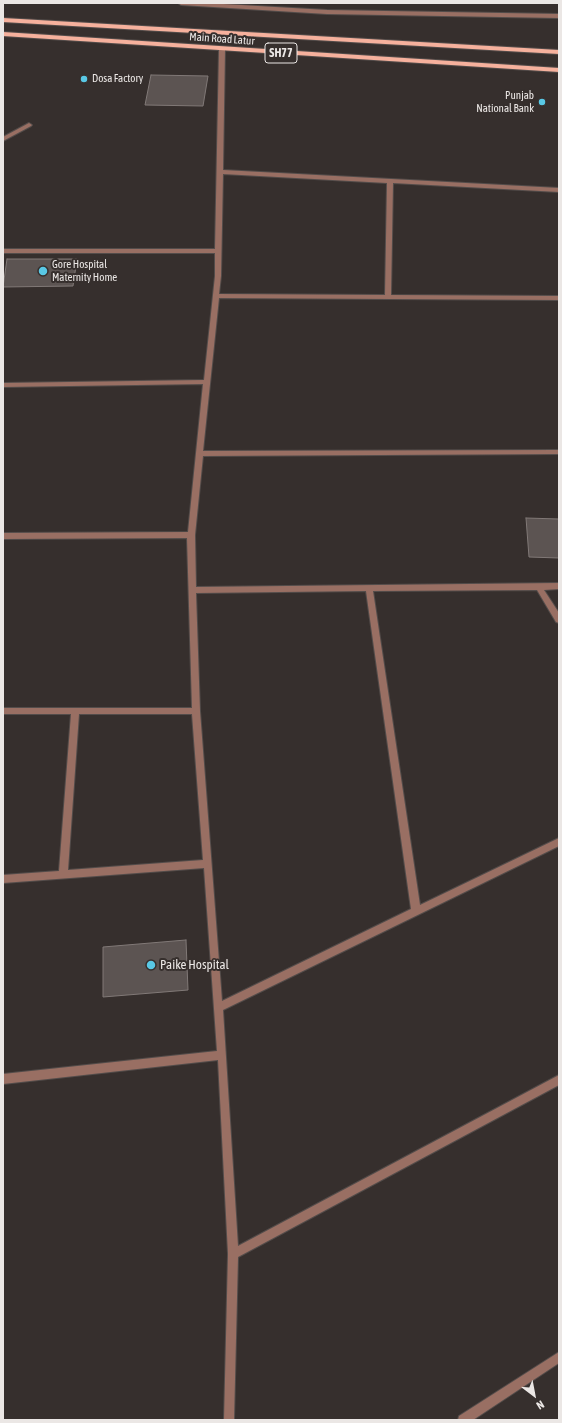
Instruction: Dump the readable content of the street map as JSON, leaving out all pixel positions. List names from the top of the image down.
{
  "streets": {
    "main road": ["Main Road Latur", "SH77"]
  },
  "places": [
    "Dosa Factory",
    "Punjab National Bank",
    "Gore Hospital Maternity Home",
    "Paike Hospital"
  ],
  "north": "bottom right"
}
